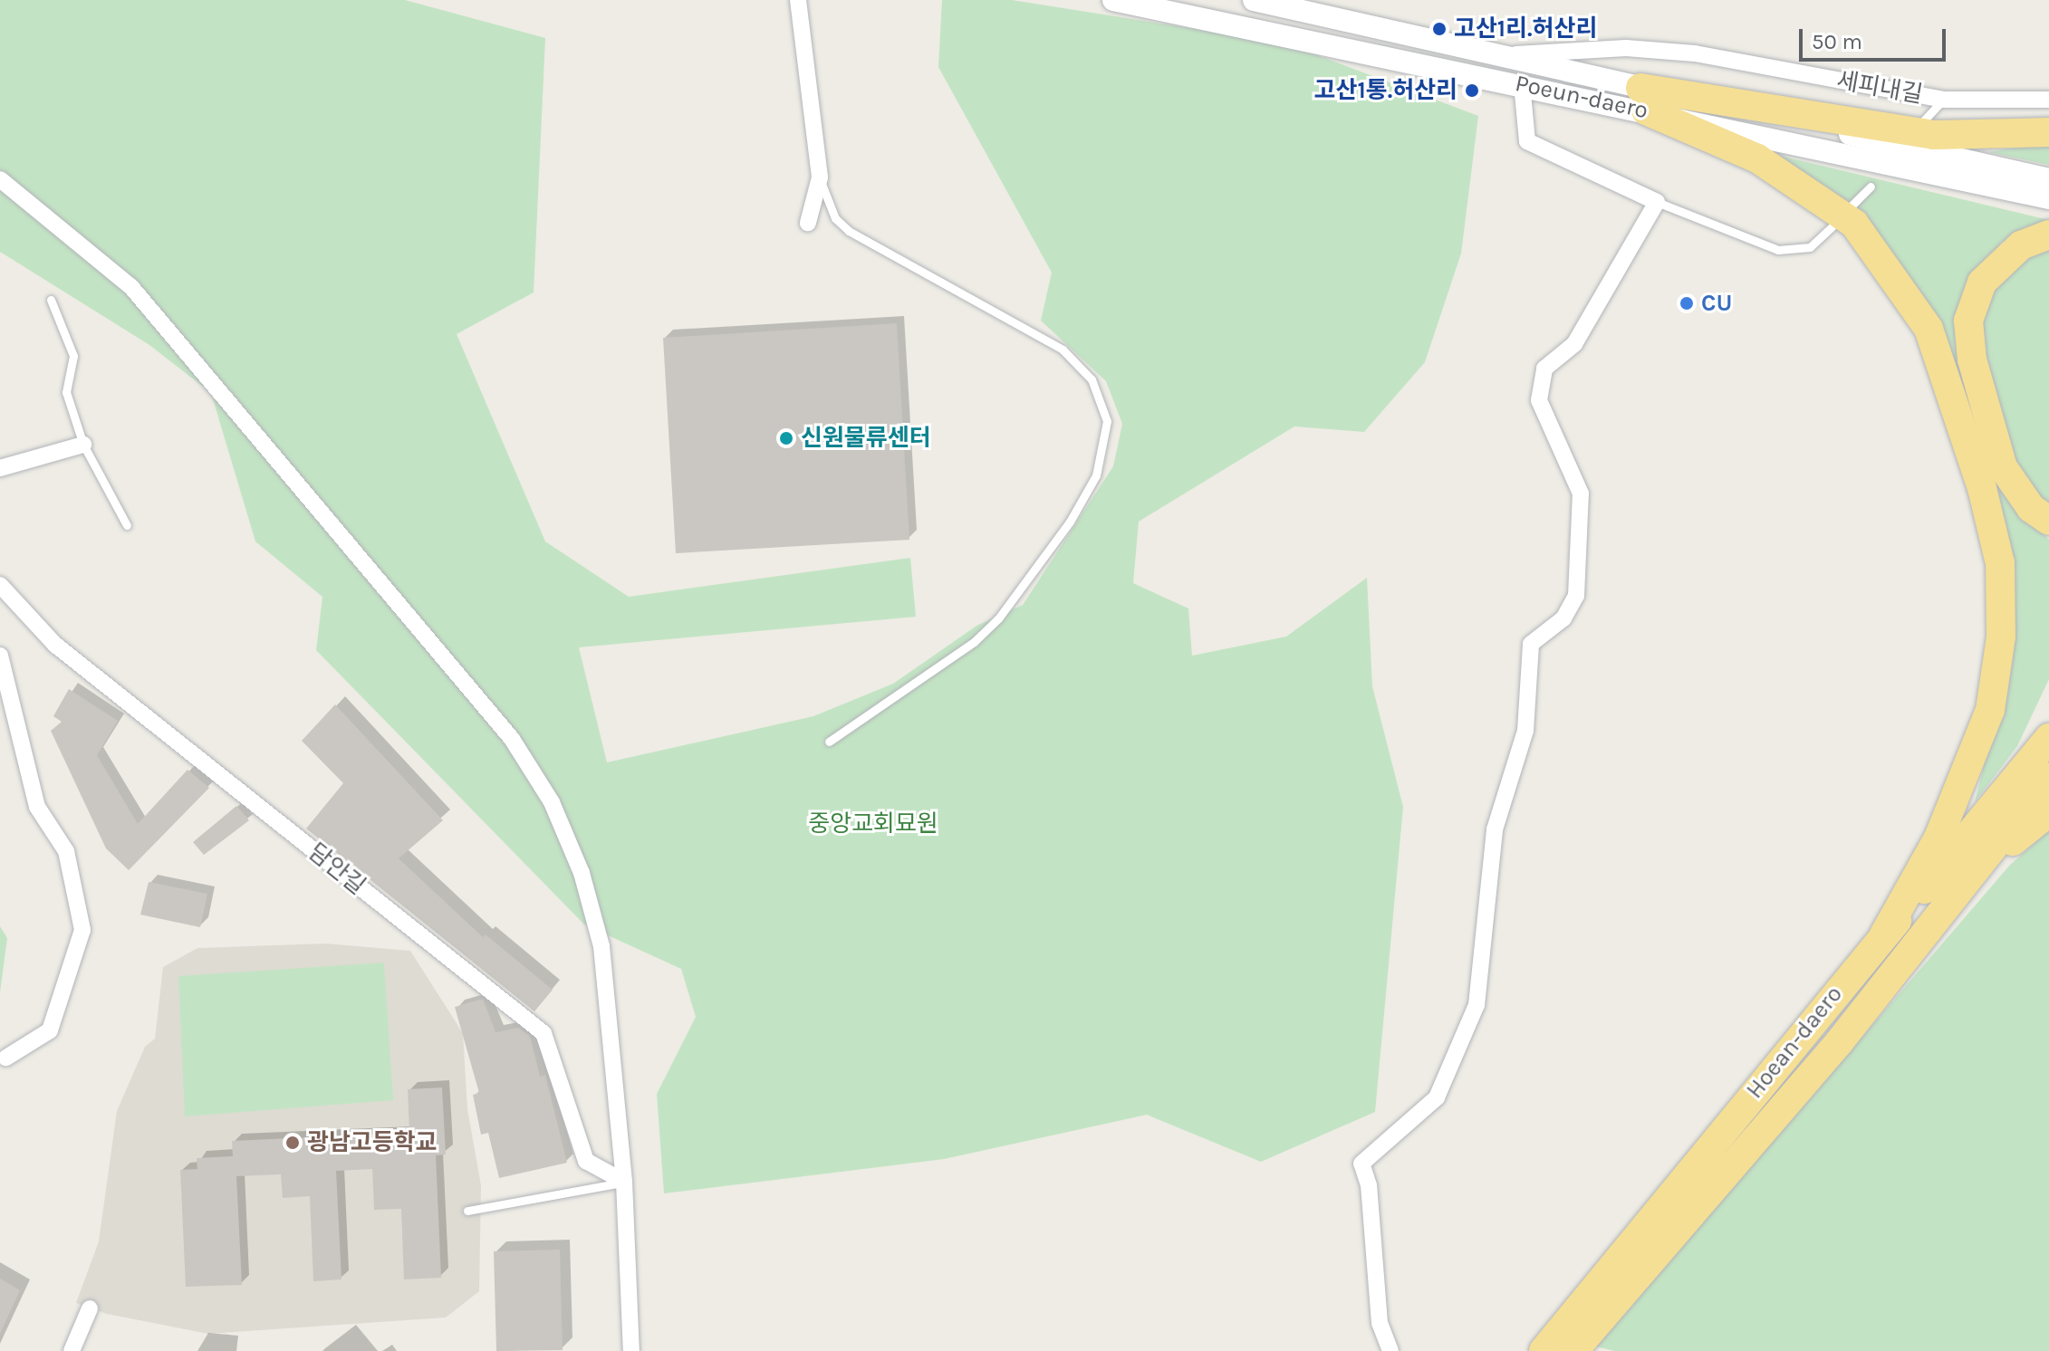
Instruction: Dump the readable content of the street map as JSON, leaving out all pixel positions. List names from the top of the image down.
{
  "streets": {
    "highway": ["Hoean-daero"],
    "street": ["세피내길", "Poeun-daero", "담안길"]
  },
  "crossings": [
    ["세피내길", "Poeun-daero"]
  ],
  "parks": ["중앙교회묘원"],
  "places": [
    "고산1리.허산리",
    "고산1통.허산리",
    "CU",
    "신원물류센터",
    "광남고등학교"
  ],
  "scale_bar": "50 m"
}
